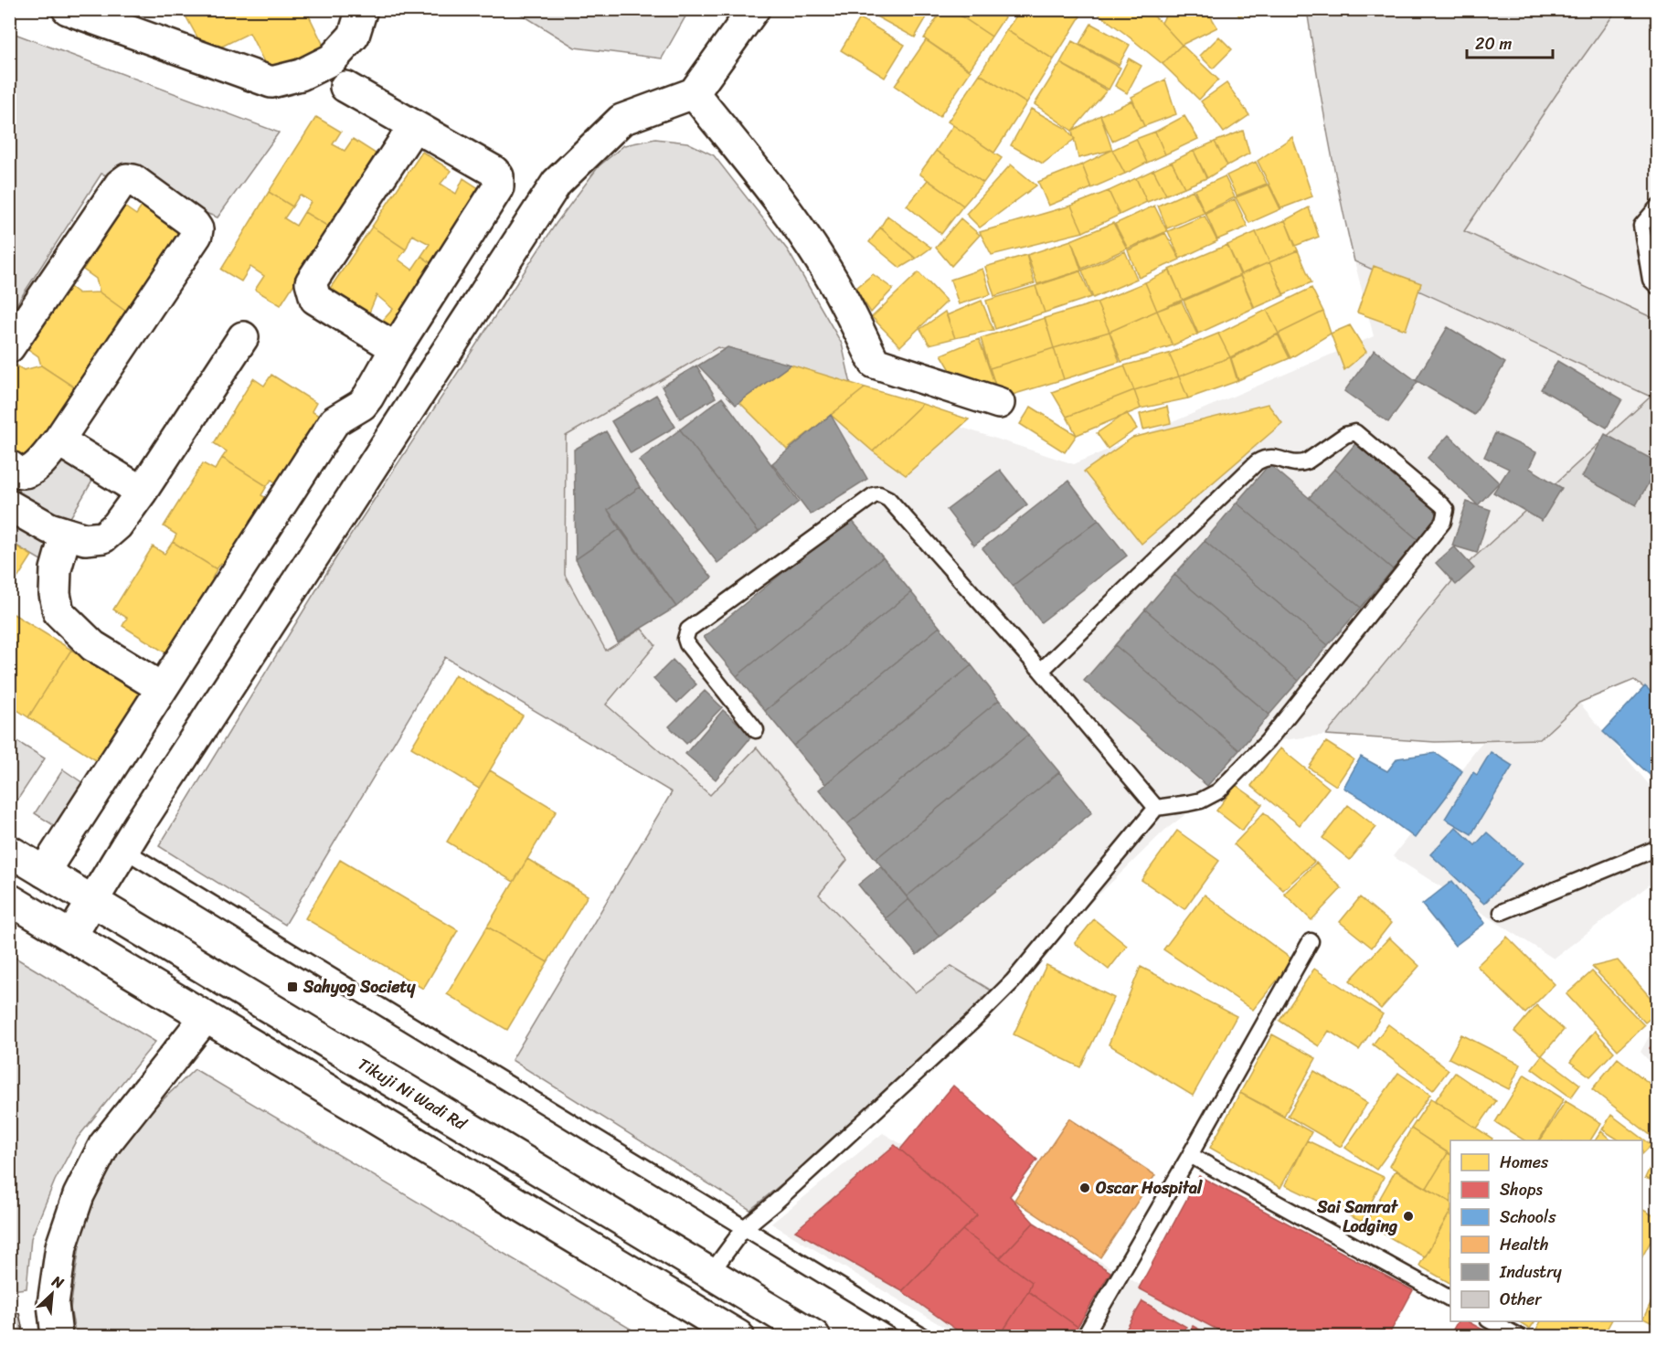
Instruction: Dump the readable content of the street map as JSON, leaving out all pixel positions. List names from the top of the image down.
{
  "streets": {
    "street": ["Tikuji Ni Wadi Rd"]
  },
  "places": {
    "transit": ["Sahyog Society"],
    "other": ["Oscar Hospital", "Sai Samrat Lodging"]
  },
  "legend": [
    "Homes",
    "Shops",
    "Schools",
    "Health",
    "Industry",
    "Other"
  ],
  "scale_bar": "20 m",
  "north": "top right"
}
